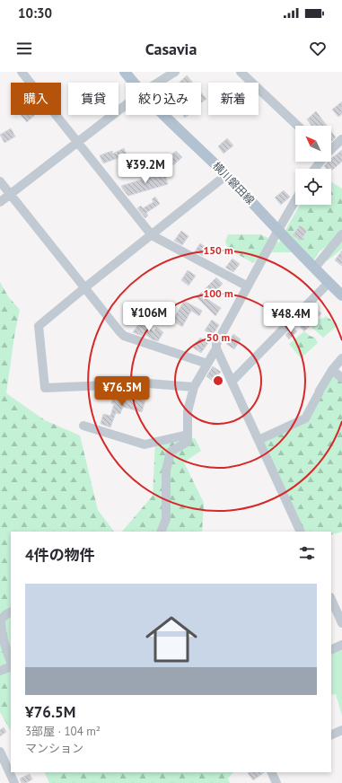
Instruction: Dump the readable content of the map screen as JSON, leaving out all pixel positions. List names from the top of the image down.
{
  "streets": {
    "main road": ["横川磐田線"]
  },
  "north": "top left",
  "page": {
    "status": "10:30",
    "header": "Casavia",
    "chip": [
      "購入",
      "賃貸",
      "絞り込み",
      "新着"
    ],
    "price": [
      "¥39.2M",
      "¥106M",
      "¥48.4M",
      "¥76.5M"
    ],
    "heading": "4件の物件",
    "list": [
      {
        "name": "¥76.5M",
        "note": "3部屋 · 104 m² · マンション"
      }
    ]
  },
  "rings": ["150 m", "100 m", "50 m"]
}
